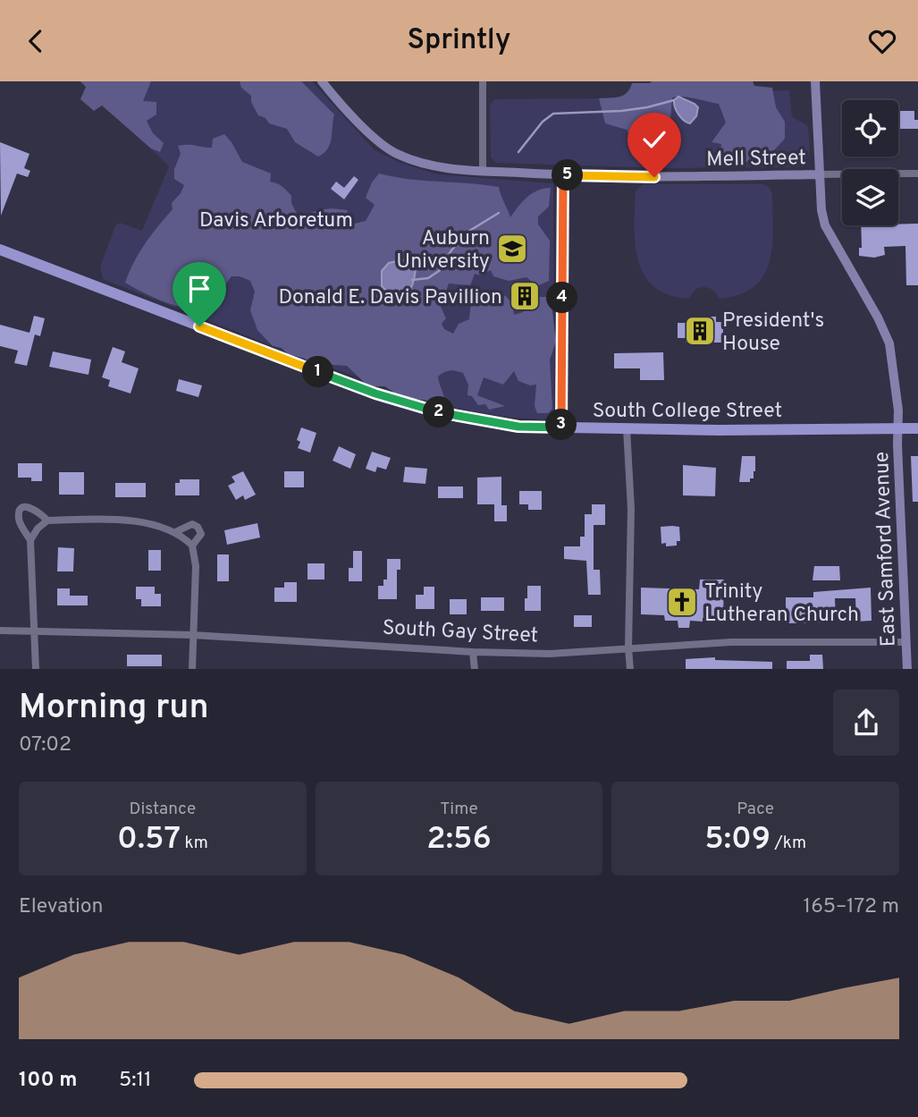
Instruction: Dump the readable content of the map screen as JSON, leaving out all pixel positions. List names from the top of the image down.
{
  "streets": {
    "main road": ["South College Street"],
    "street": ["Mell Street", "East Samford Avenue", "South Gay Street"]
  },
  "crossings": [
    ["Mell Street", "East Samford Avenue"],
    ["South College Street", "East Samford Avenue"],
    ["East Samford Avenue", "South Gay Street"]
  ],
  "parks": ["Davis Arboretum"],
  "places": {
    "school or university": ["Auburn University"],
    "building": ["Donald E. Davis Pavillion", "President's House"],
    "church": ["Trinity Lutheran Church"]
  },
  "page": {
    "header": "Sprintly",
    "pins": [
      "5",
      "4",
      "1",
      "2",
      "3"
    ],
    "heading": ["Morning run", "07:02"],
    "stats": [
      ["Distance", "0.57 km"],
      ["Time", "2:56"],
      ["Pace", "5:09 /km"]
    ],
    "chart": ["Elevation", "165–172 m"],
    "list": [
      {
        "name": "100 m",
        "note": "5:11"
      }
    ]
  }
}
